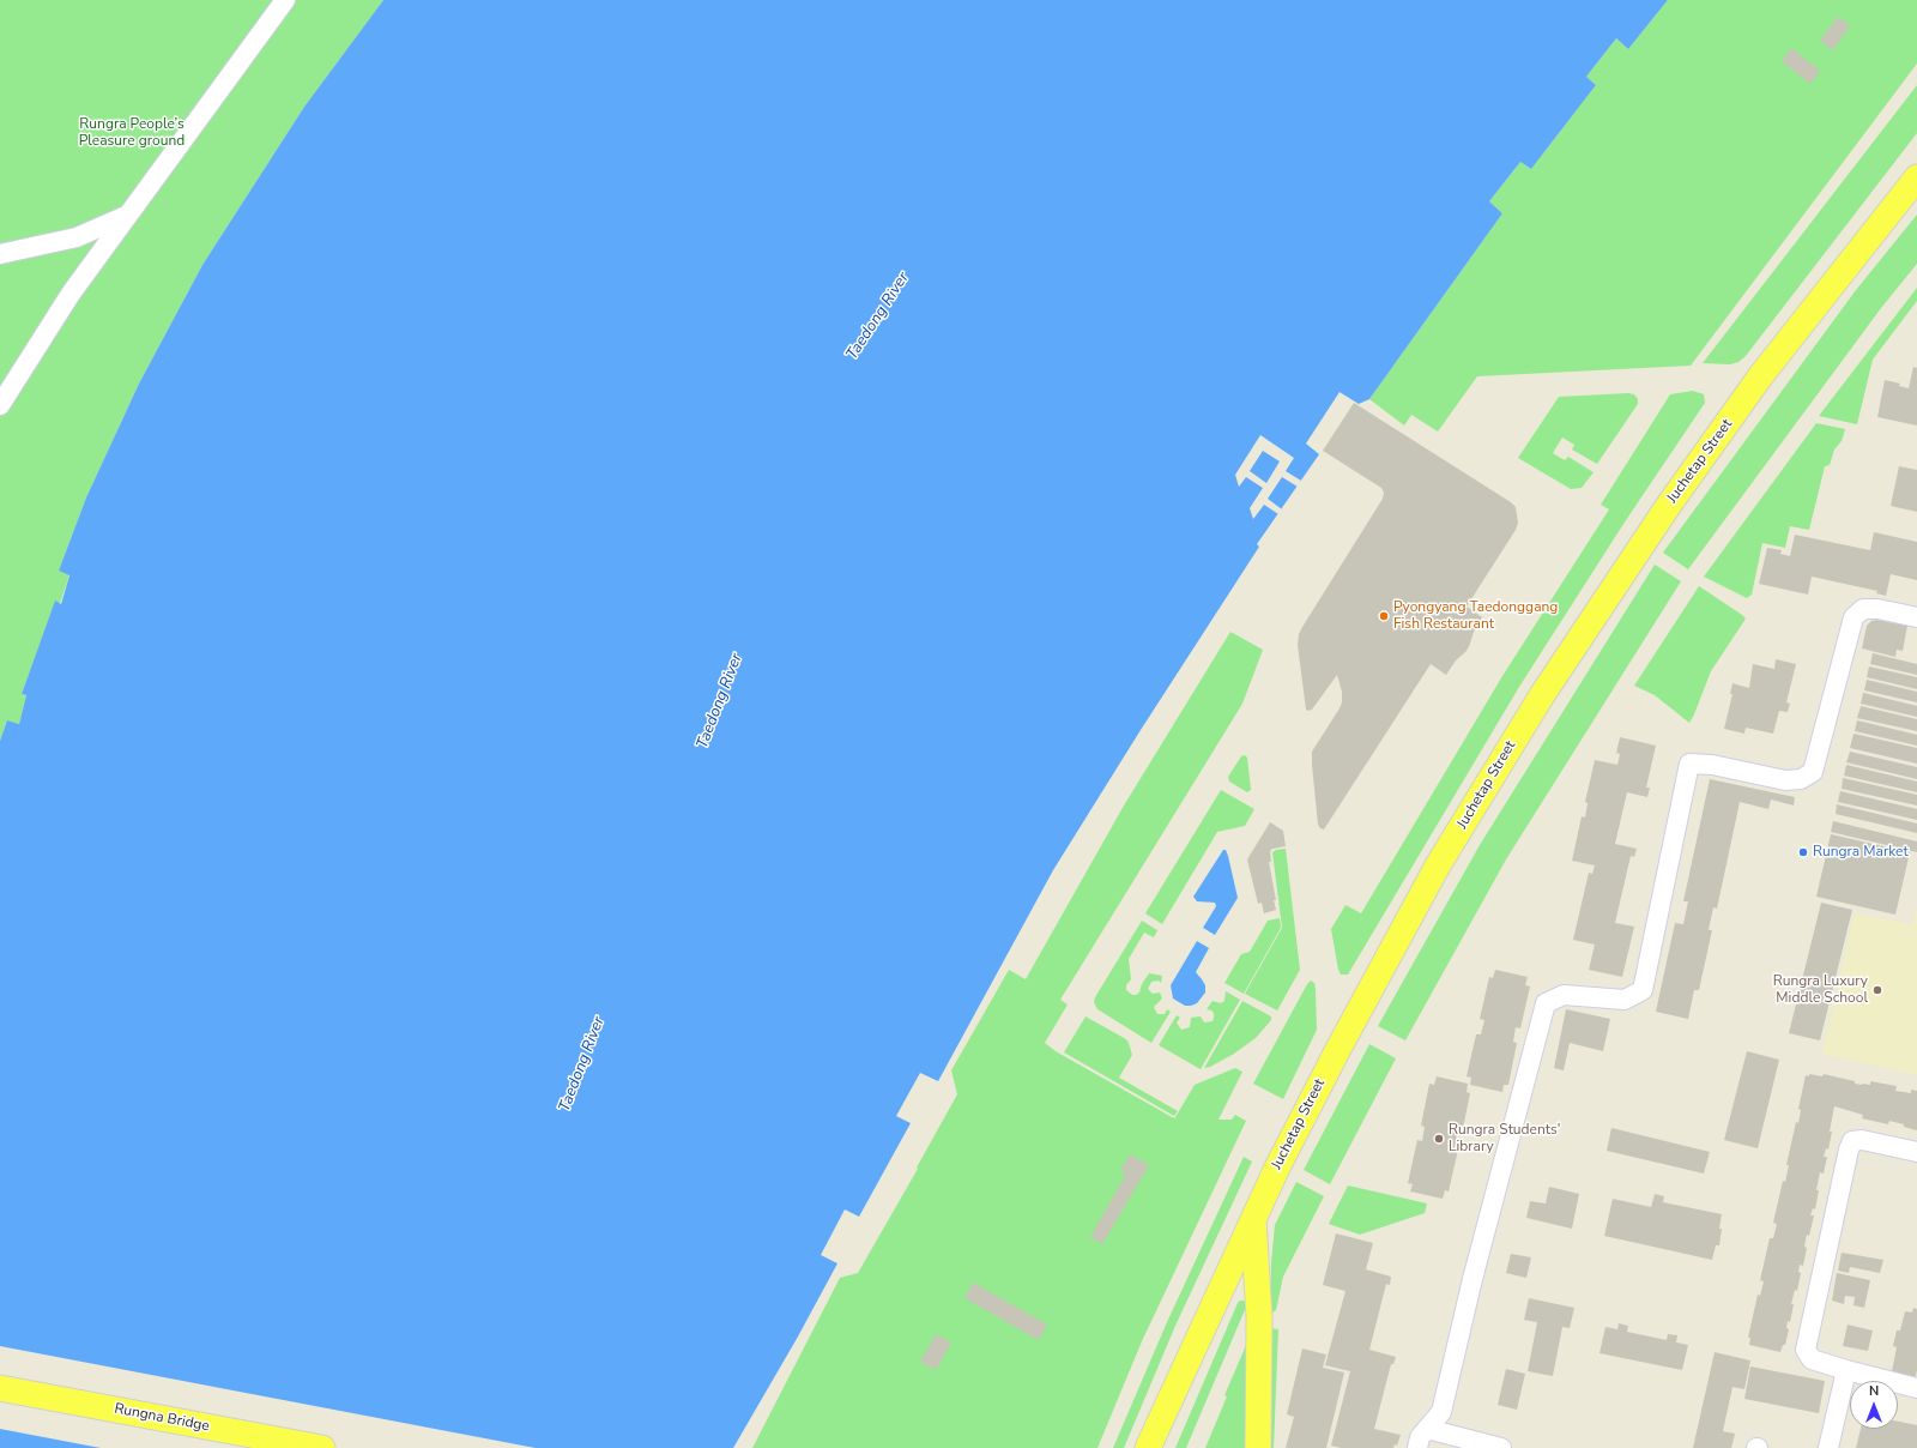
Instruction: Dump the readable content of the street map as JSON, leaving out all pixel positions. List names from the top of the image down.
{
  "streets": {
    "main road": ["Juchetap Street", "Rungna Bridge"]
  },
  "water": ["Taedong River"],
  "parks": ["Rungra People’s Pleasure ground"],
  "places": [
    "Pyongyang Taedonggang Fish Restaurant",
    "Rungra Market",
    "Rungra Luxury Middle School",
    "Rungra Students' Library"
  ],
  "north": "top"
}
